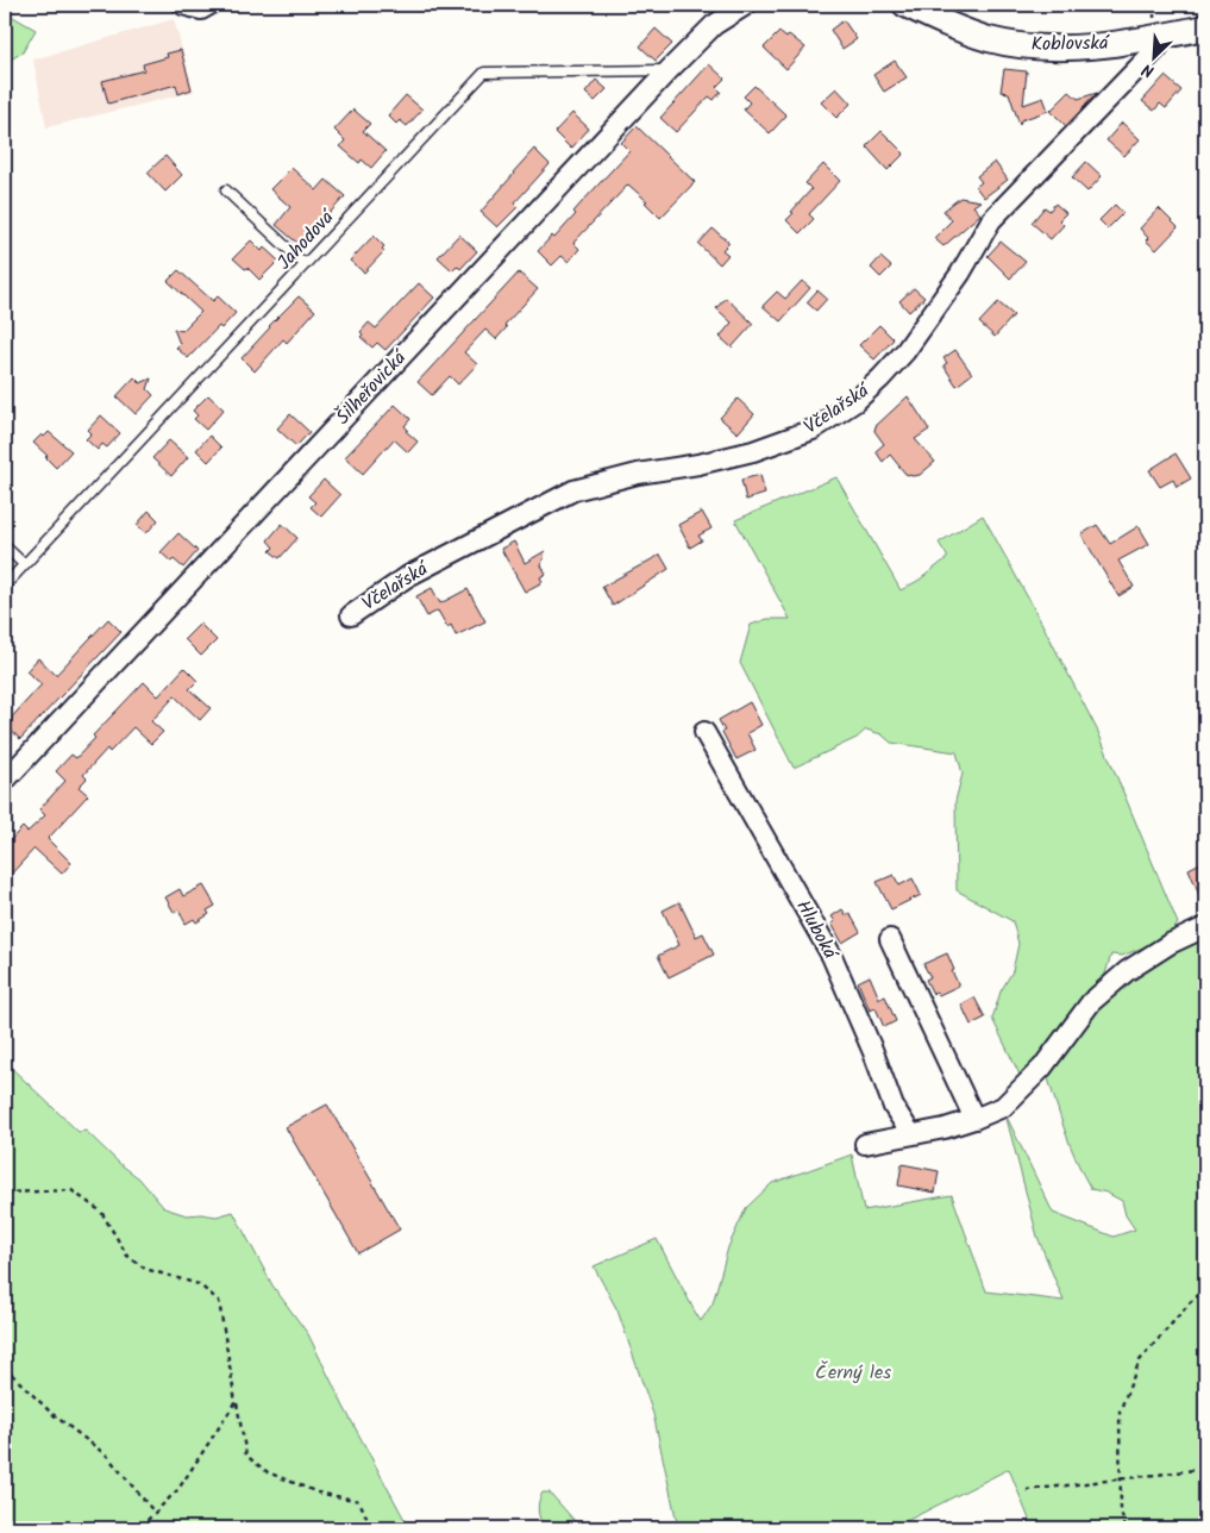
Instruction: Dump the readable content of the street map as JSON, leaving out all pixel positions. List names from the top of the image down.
{
  "streets": {
    "street": [
      "Koblovská",
      "Šilheřovická",
      "Včelařská",
      "Hluboká"
    ],
    "lane": ["Jahodová"]
  },
  "crossings": [
    ["Koblovská", "Včelařská"],
    ["Jahodová", "Šilheřovická"]
  ],
  "parks": ["Černý les"],
  "north": "bottom left"
}
